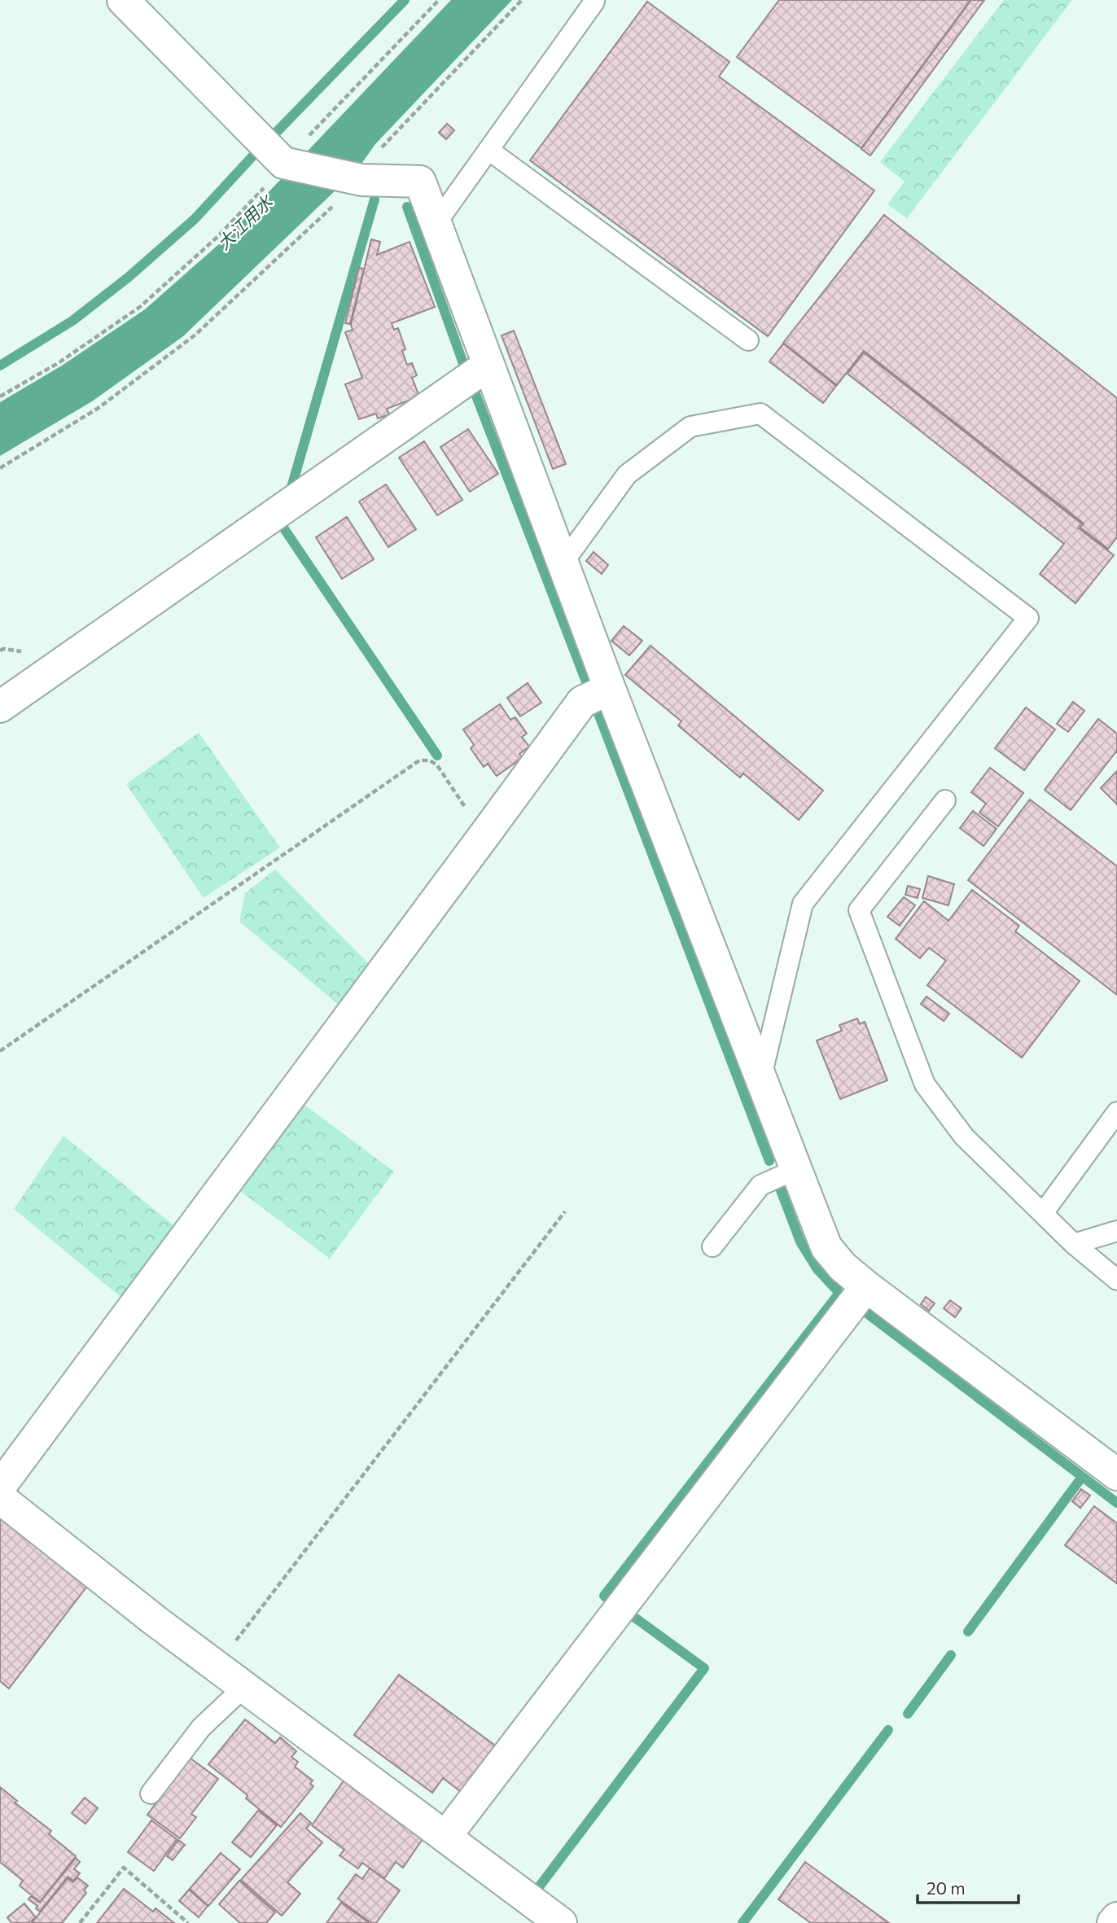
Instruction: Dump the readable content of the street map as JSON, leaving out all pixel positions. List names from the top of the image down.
{
  "water": ["大江用水"],
  "scale_bar": "20 m"
}
